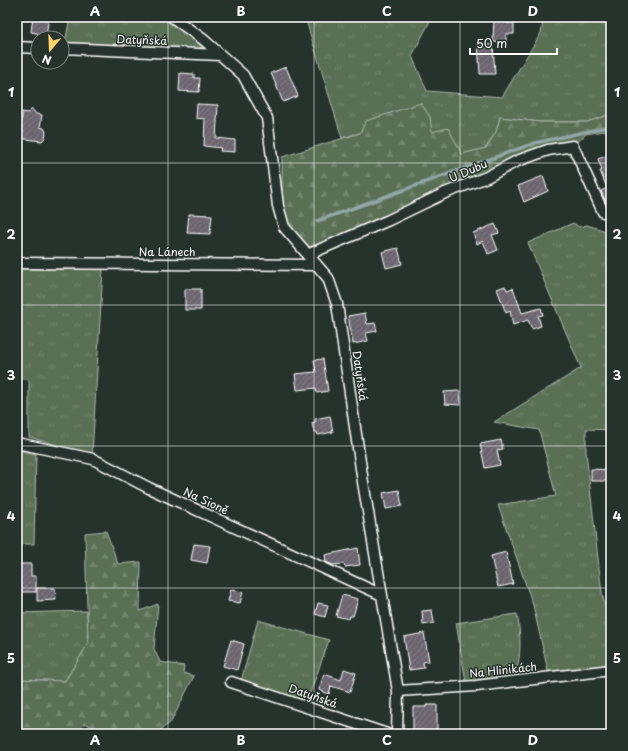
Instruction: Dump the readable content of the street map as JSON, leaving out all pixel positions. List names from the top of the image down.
{
  "streets": {
    "street": [
      "Datyňská",
      "U Dubu",
      "Na Lánech",
      "Na Sioně",
      "Na Hlinikách"
    ]
  },
  "crossings": [
    ["Datyňská", "U Dubu"],
    ["Datyňská", "Na Lánech"],
    ["Datyňská", "Na Sioně"],
    ["Datyňská", "Na Hlinikách"]
  ],
  "scale_bar": "50 m",
  "north": "bottom",
  "grid": {
    "columns": [
      "A",
      "B",
      "C",
      "D"
    ],
    "rows": [
      "1",
      "2",
      "3",
      "4",
      "5"
    ]
  }
}
